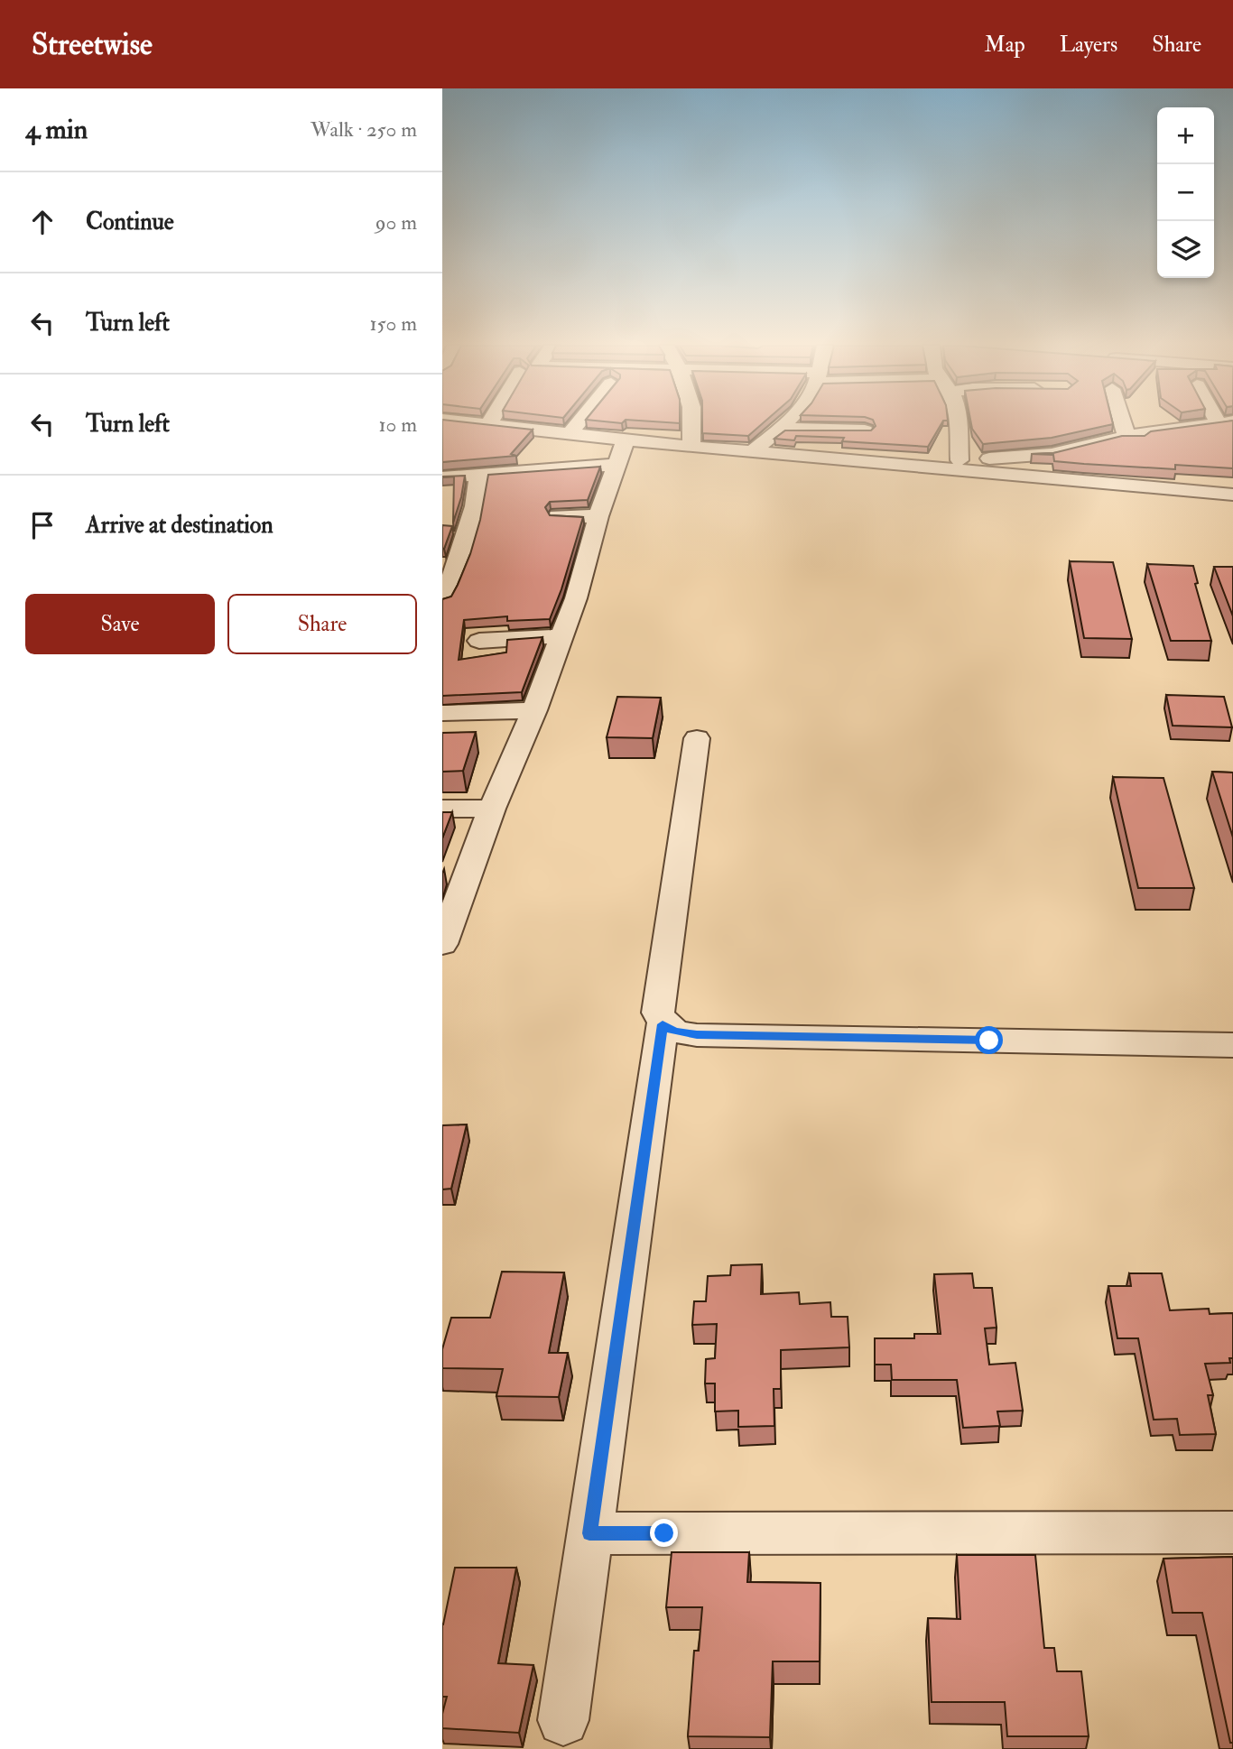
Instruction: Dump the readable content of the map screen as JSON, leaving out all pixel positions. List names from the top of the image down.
{
  "page": {
    "header": "Streetwise",
    "nav": ["Map", "Layers", "Share"],
    "heading": ["4 min", "Walk · 250 m"],
    "map_buttons": ["+", "−"],
    "list": [
      ["Continue", "90 m"],
      ["Turn left", "150 m"],
      ["Turn left", "10 m"],
      "Arrive at destination"
    ],
    "buttons": ["Save", "Share"]
  }
}
